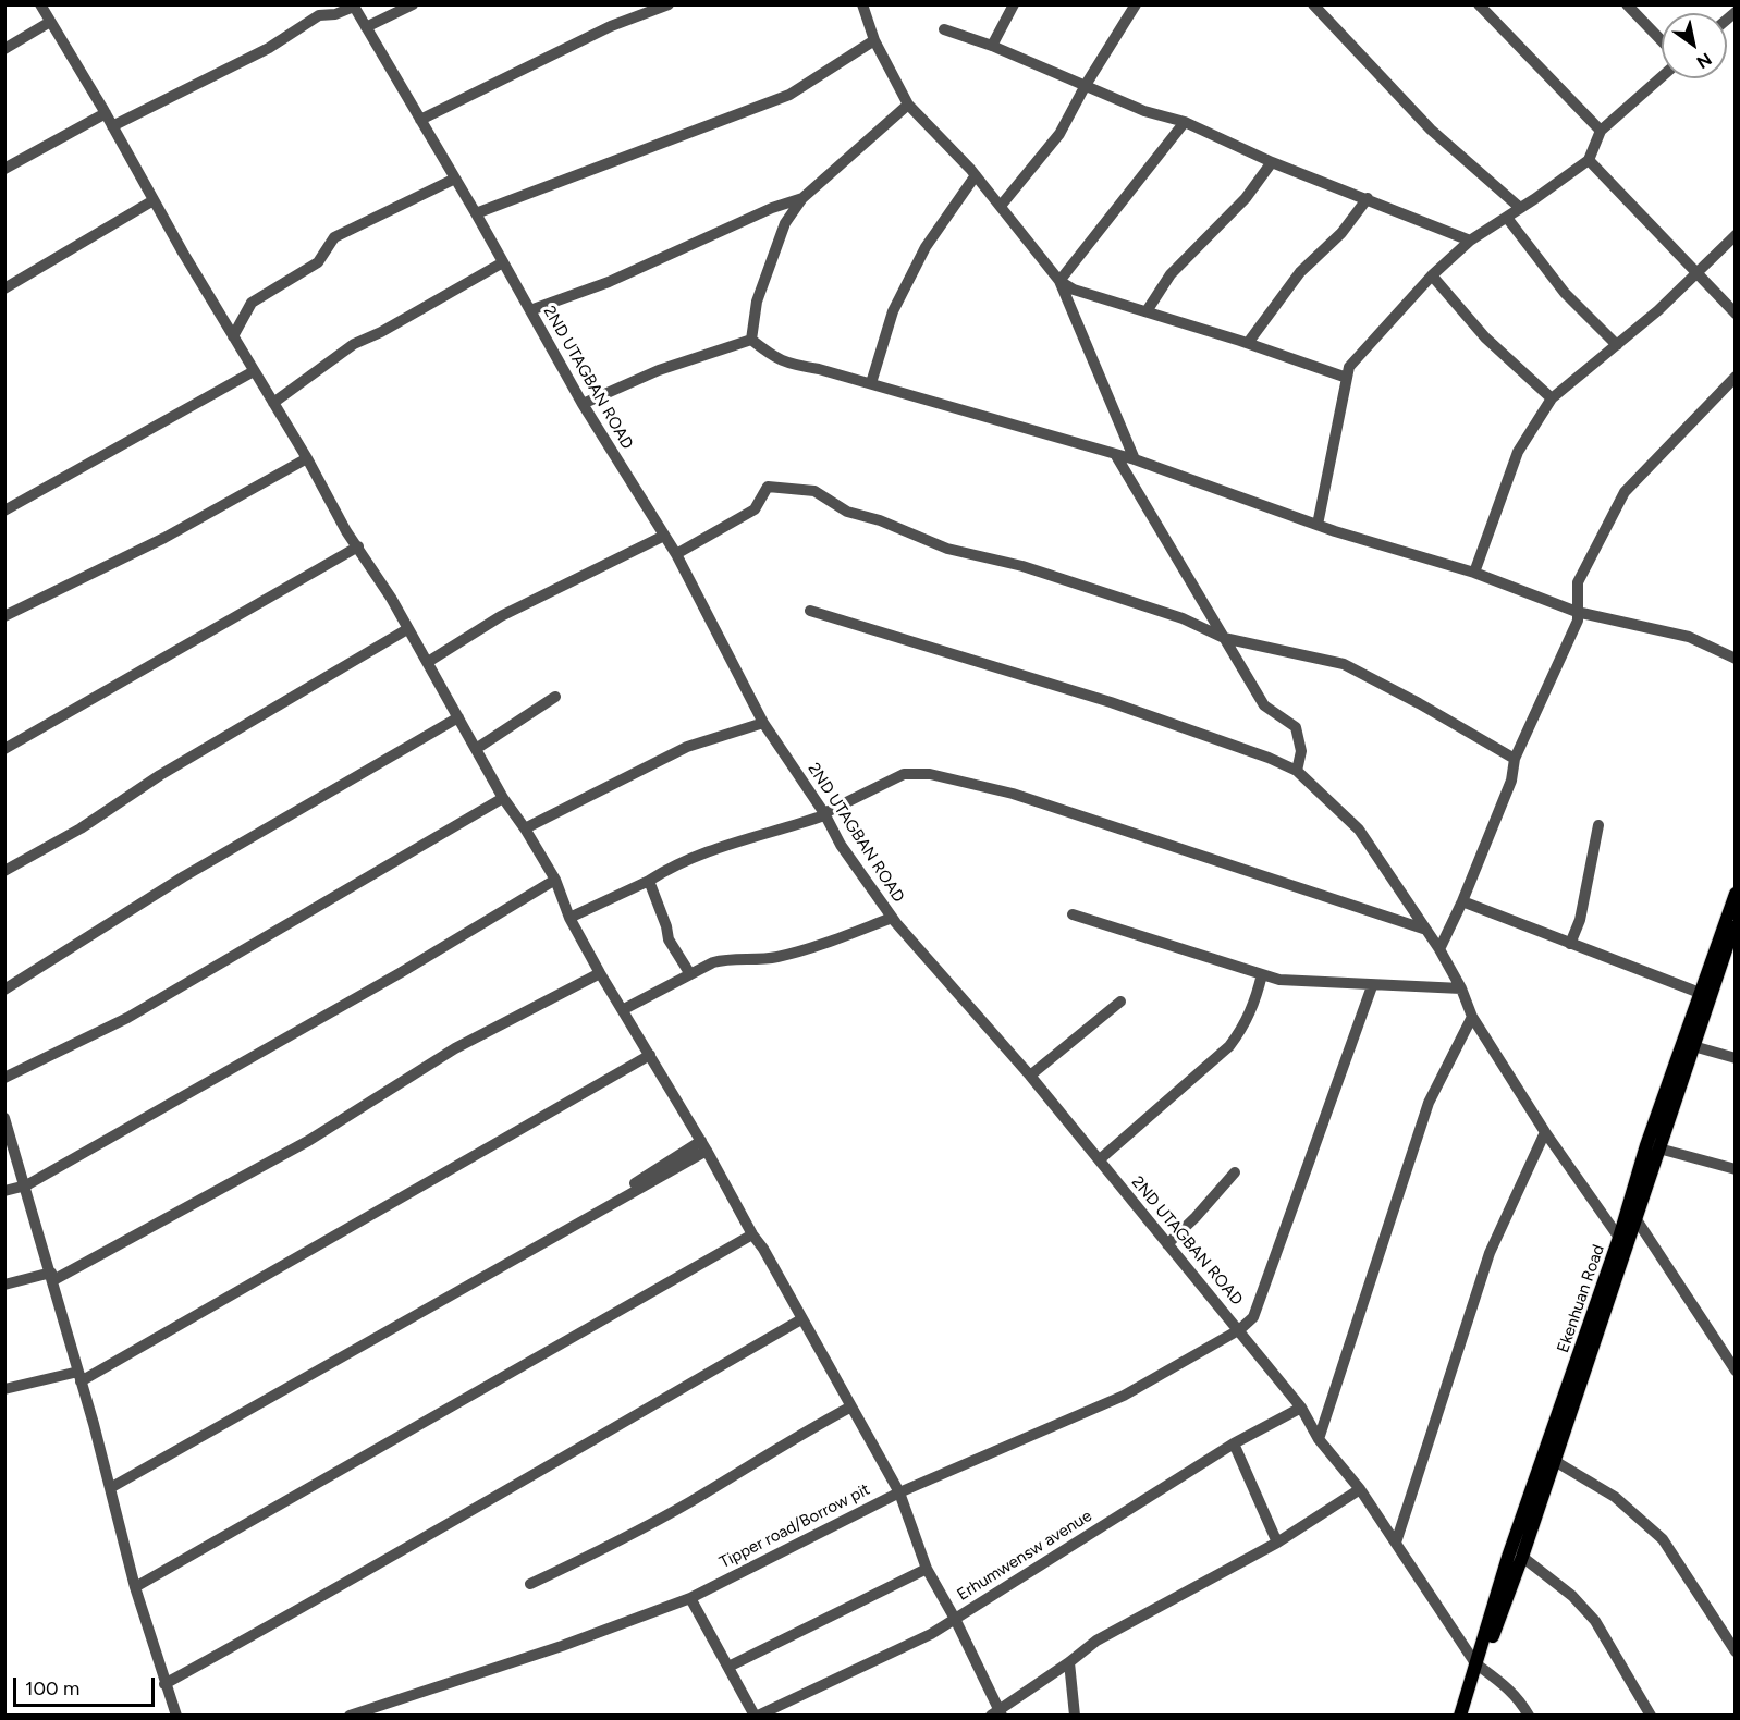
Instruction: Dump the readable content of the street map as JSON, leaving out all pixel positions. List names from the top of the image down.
{
  "streets": {
    "main road": ["Ekenhuan Road"],
    "street": ["2ND UTAGBAN ROAD", "Tipper road/Borrow pit", "Erhumwensw avenue"]
  },
  "crossings": [
    ["2ND UTAGBAN ROAD", "Ekenhuan Road"],
    ["2ND UTAGBAN ROAD", "Tipper road/Borrow pit"],
    ["2ND UTAGBAN ROAD", "Erhumwensw avenue"]
  ],
  "scale_bar": "100 m",
  "north": "bottom right"
}
